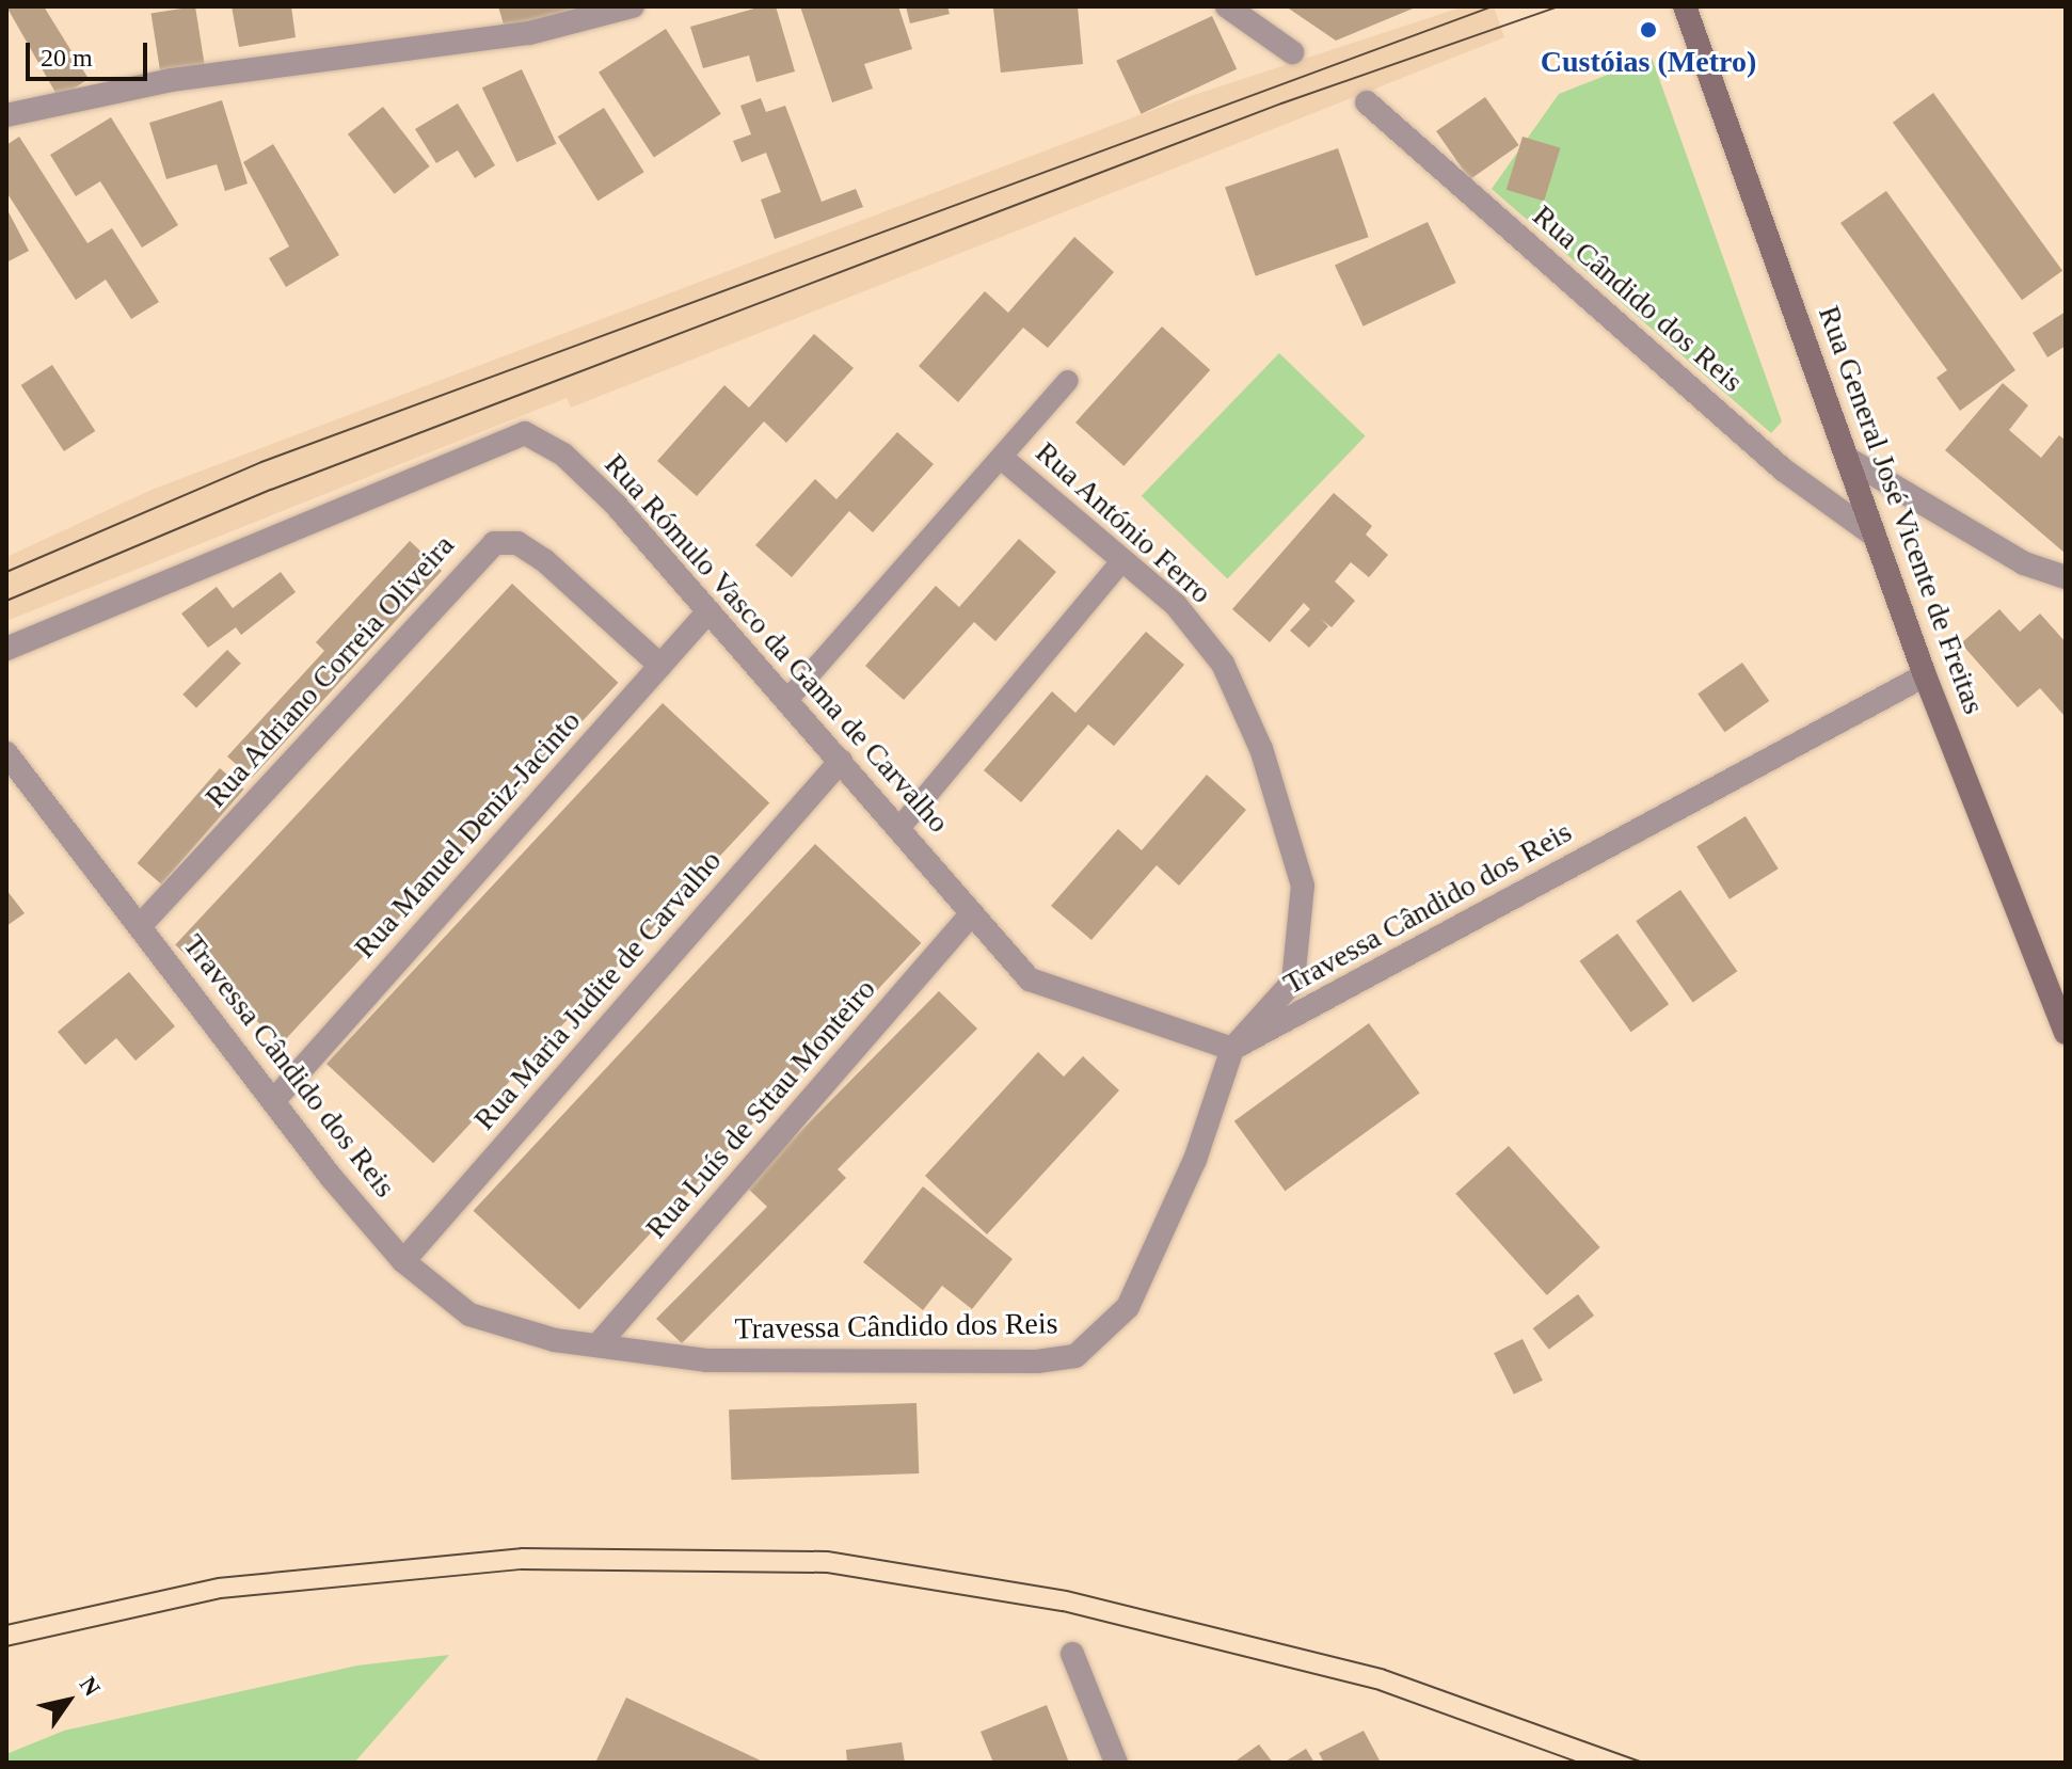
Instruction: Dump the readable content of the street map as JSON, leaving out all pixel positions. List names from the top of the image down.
{
  "streets": {
    "main road": ["Rua General José Vicente de Freitas"],
    "street": [
      "Rua Cândido dos Reis",
      "Rua António Ferro",
      "Rua Rómulo Vasco da Gama de Carvalho",
      "Rua Adriano Correia Oliveira",
      "Rua Manuel Deniz-Jacinto",
      "Travessa Cândido dos Reis",
      "Rua Maria Judite de Carvalho",
      "Rua Luís de Sttau Monteiro"
    ]
  },
  "crossings": [
    ["Rua Cândido dos Reis", "Rua General José Vicente de Freitas"],
    ["Rua General José Vicente de Freitas", "Travessa Cândido dos Reis"],
    ["Rua António Ferro", "Rua Rómulo Vasco da Gama de Carvalho"],
    ["Rua António Ferro", "Travessa Cândido dos Reis"],
    ["Rua Rómulo Vasco da Gama de Carvalho", "Rua Manuel Deniz-Jacinto"],
    ["Rua Rómulo Vasco da Gama de Carvalho", "Travessa Cândido dos Reis"],
    ["Rua Rómulo Vasco da Gama de Carvalho", "Rua Maria Judite de Carvalho"],
    ["Rua Rómulo Vasco da Gama de Carvalho", "Rua Luís de Sttau Monteiro"],
    ["Rua Adriano Correia Oliveira", "Rua Manuel Deniz-Jacinto"],
    ["Rua Adriano Correia Oliveira", "Travessa Cândido dos Reis"],
    ["Rua Manuel Deniz-Jacinto", "Travessa Cândido dos Reis"],
    ["Travessa Cândido dos Reis", "Rua Maria Judite de Carvalho"],
    ["Travessa Cândido dos Reis", "Rua Luís de Sttau Monteiro"]
  ],
  "places": ["Custóias (Metro)"],
  "scale_bar": "20 m",
  "north": "top right"
}
